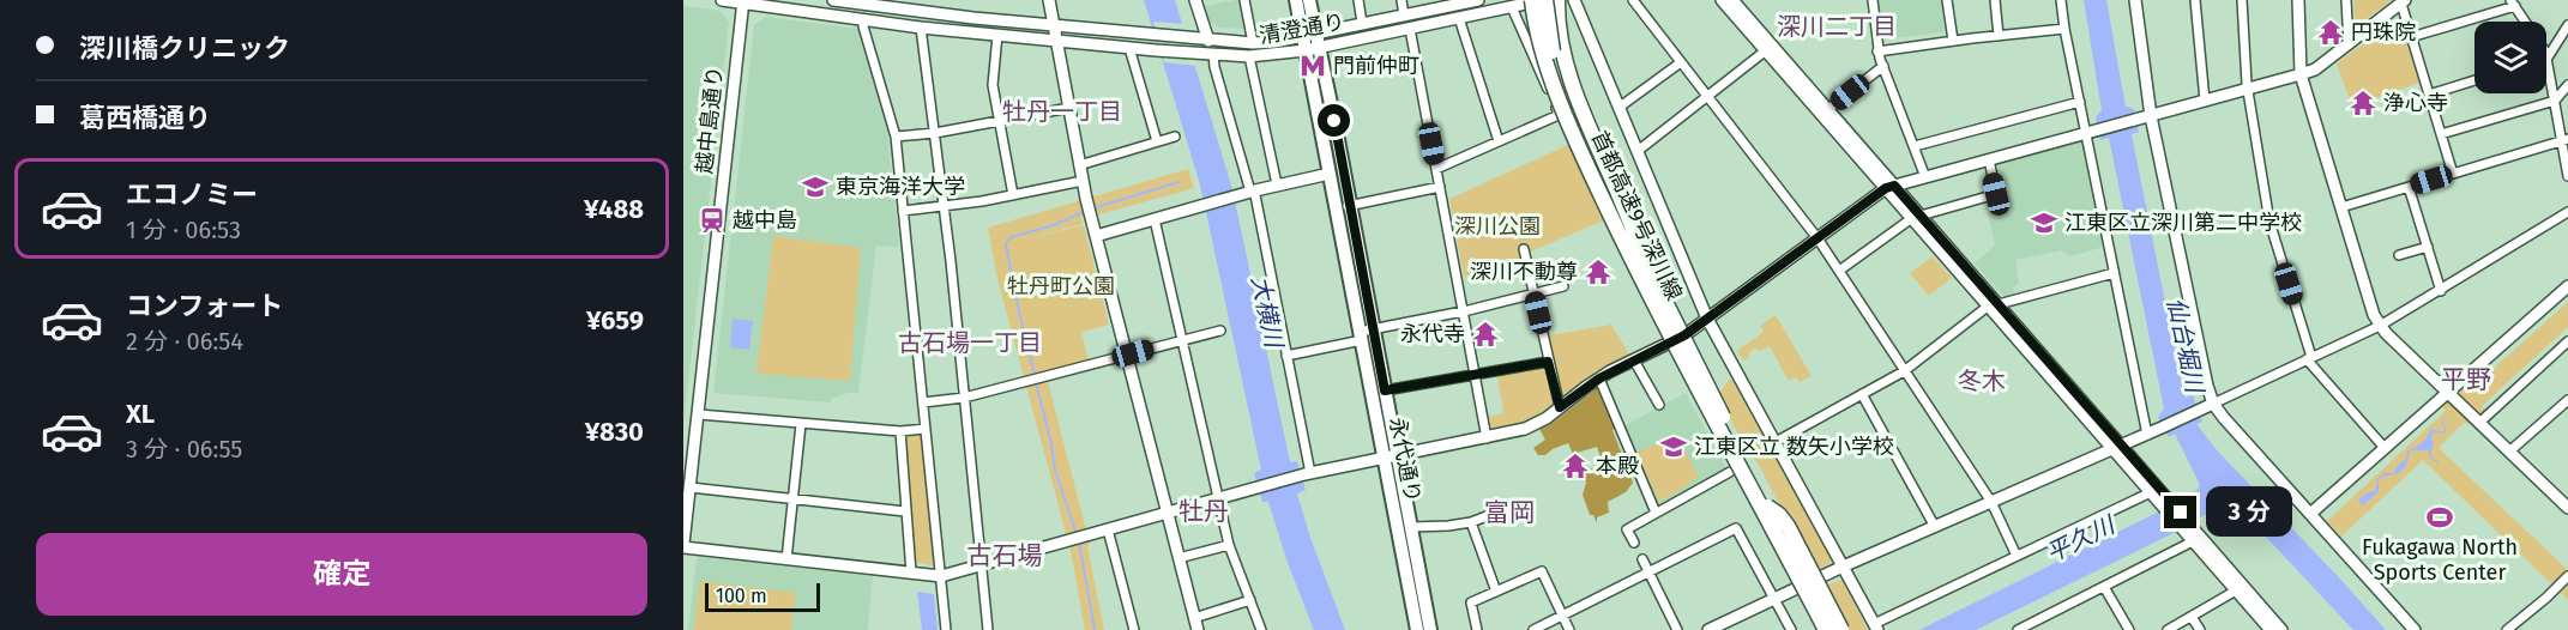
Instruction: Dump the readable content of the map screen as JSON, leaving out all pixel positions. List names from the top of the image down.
{
  "streets": {
    "highway": ["首都高速9号深川線"],
    "main road": ["永代通り"],
    "street": ["清澄通り", "越中島通り"]
  },
  "crossings": [
    ["清澄通り", "永代通り"]
  ],
  "districts": [
    "深川二丁目",
    "牡丹一丁目",
    "古石場一丁目",
    "平野",
    "冬木",
    "牡丹",
    "富岡",
    "古石場"
  ],
  "water": ["大横川", "仙台堀川", "平久川"],
  "parks": ["深川公園", "牡丹町公園"],
  "places": {
    "temple": [
      "円珠院",
      "浄心寺",
      "深川不動尊",
      "永代寺",
      "本殿"
    ],
    "metro station": ["門前仲町"],
    "school or university": ["東京海洋大学", "江東区立深川第二中学校", "江東区立 数矢小学校"],
    "station": ["越中島"],
    "sports": ["Fukagawa North Sports Center"]
  },
  "scale_bar": "100 m",
  "page": {
    "banner": ["深川橋クリニック", "葛西橋通り"],
    "list": [
      {
        "name": "エコノミー",
        "note": "1 分 · 06:53",
        "value": "¥488"
      },
      {
        "name": "コンフォート",
        "note": "2 分 · 06:54",
        "value": "¥659"
      },
      {
        "name": "XL",
        "note": "3 分 · 06:55",
        "value": "¥830"
      }
    ],
    "bubble": "3 分",
    "buttons": "確定",
    "scale": "100 m"
  }
}
